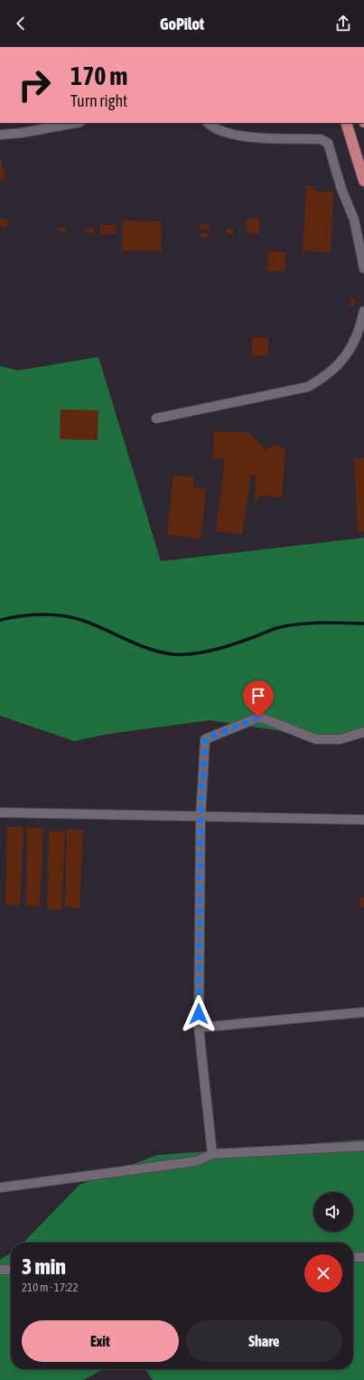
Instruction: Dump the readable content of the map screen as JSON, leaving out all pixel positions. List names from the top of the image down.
{
  "page": {
    "header": "GoPilot",
    "turn": ["170 m", "Turn right"],
    "heading": ["3 min", "210 m · 17:22"],
    "buttons": ["Exit", "Share"]
  }
}
